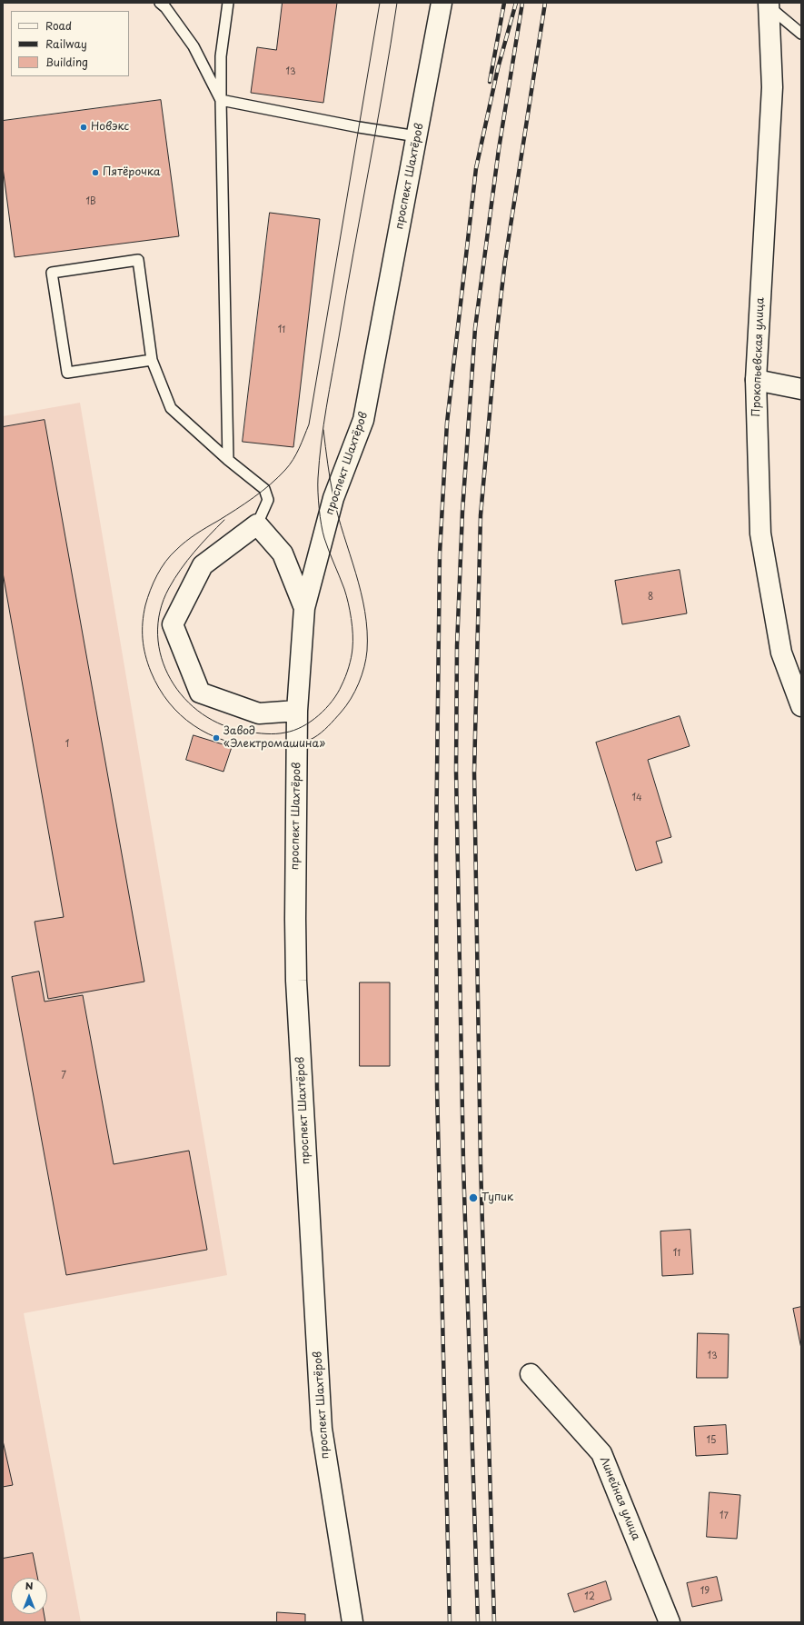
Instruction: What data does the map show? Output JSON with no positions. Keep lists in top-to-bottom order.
{
  "streets": {
    "street": ["проспект Шахтёров", "Прокопьевская улица", "Линейная улица"]
  },
  "places": [
    "Новэкс",
    "Пятёрочка",
    "Завод «Электромашина»",
    "Тупик"
  ],
  "house_numbers": [
    "13",
    "1В",
    "11",
    "8",
    "1",
    "14",
    "7",
    "11",
    "13",
    "15",
    "17",
    "19",
    "12"
  ],
  "legend": ["Road", "Railway", "Building"],
  "north": "top"
}
